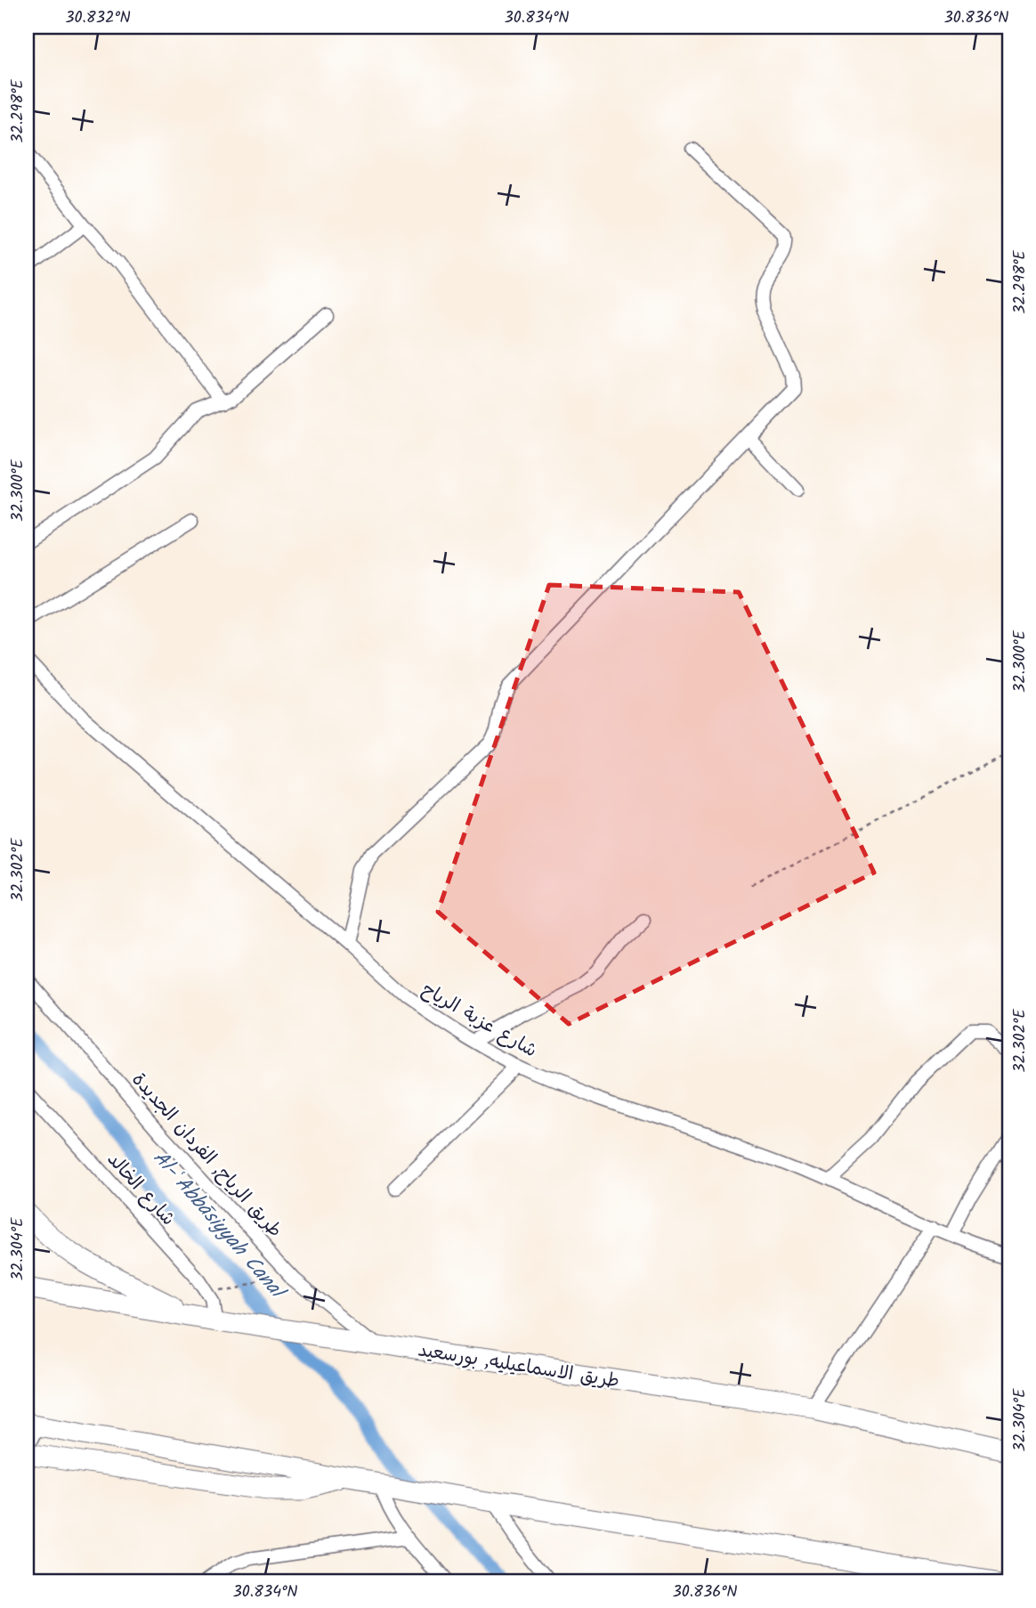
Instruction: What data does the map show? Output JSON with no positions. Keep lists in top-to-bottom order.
{
  "streets": {
    "highway": ["طريق الاسماعيليه, بورسعيد"],
    "street": ["شارع عزبة الرياح", "طريق الرياح, الفردان الجديدة", "شارع الخالد"]
  },
  "crossings": [
    ["طريق الرياح, الفردان الجديدة", "طريق الاسماعيليه, بورسعيد"],
    ["شارع الخالد", "طريق الاسماعيليه, بورسعيد"]
  ],
  "water": ["Al-ʿAbbāsiyyah Canal"],
  "coordinates": [
    "30.832°N",
    "30.834°N",
    "30.836°N",
    "32.298°E",
    "32.300°E",
    "32.302°E",
    "32.304°E"
  ]
}
